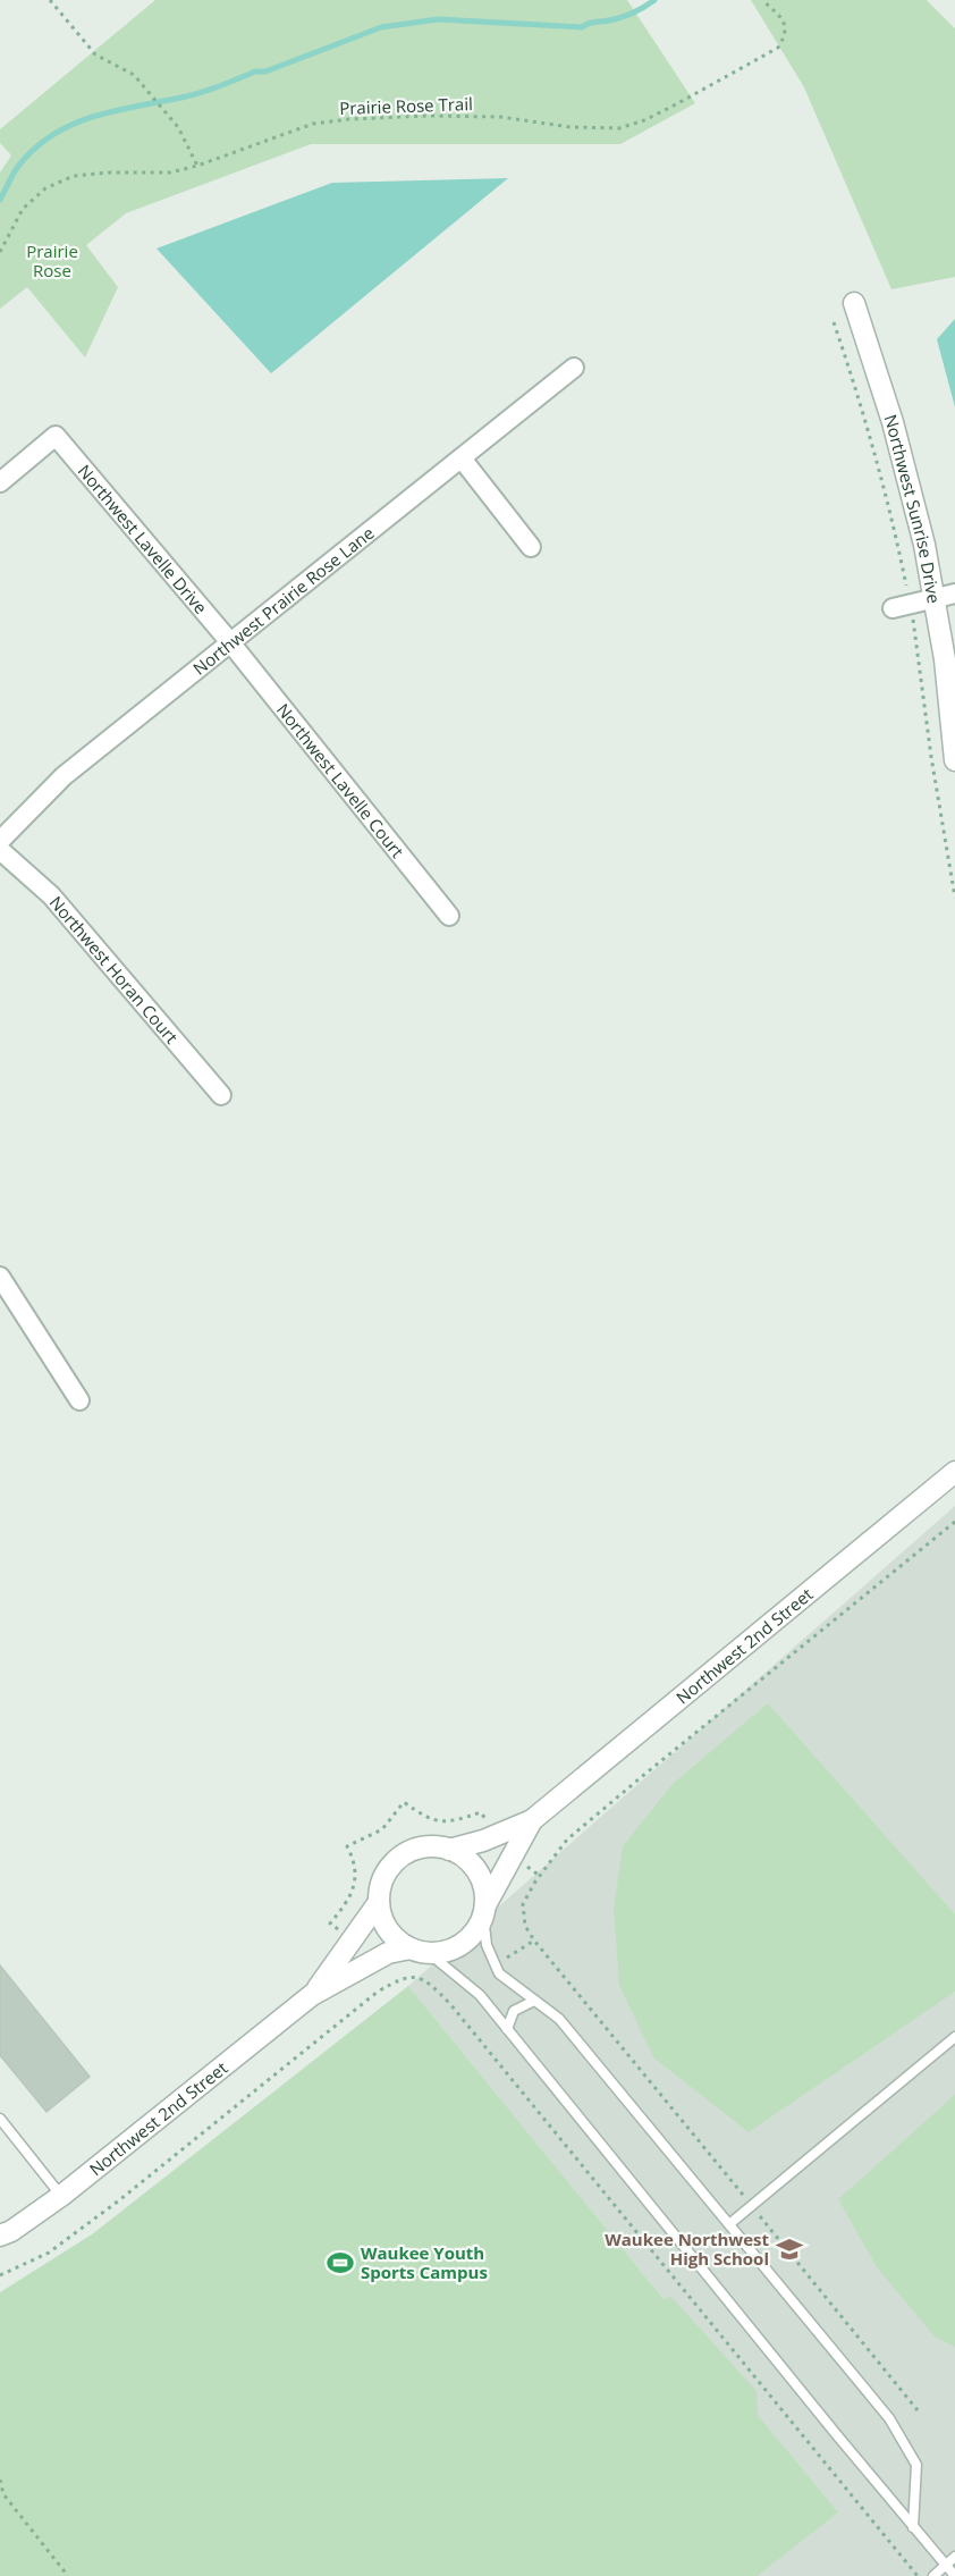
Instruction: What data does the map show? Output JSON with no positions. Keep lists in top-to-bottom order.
{
  "streets": {
    "street": [
      "Northwest Sunrise Drive",
      "Northwest Lavelle Drive",
      "Northwest Prairie Rose Lane",
      "Northwest Lavelle Court",
      "Northwest Horan Court",
      "Northwest 2nd Street"
    ],
    "path": ["Prairie Rose Trail"]
  },
  "crossings": [
    ["Northwest Lavelle Drive", "Northwest Prairie Rose Lane"],
    ["Northwest Lavelle Drive", "Northwest Lavelle Court"],
    ["Northwest Prairie Rose Lane", "Northwest Lavelle Court"]
  ],
  "parks": ["Prairie Rose"],
  "places": {
    "school or university": ["Waukee Northwest High School"],
    "sports": ["Waukee Youth Sports Campus"]
  }
}
